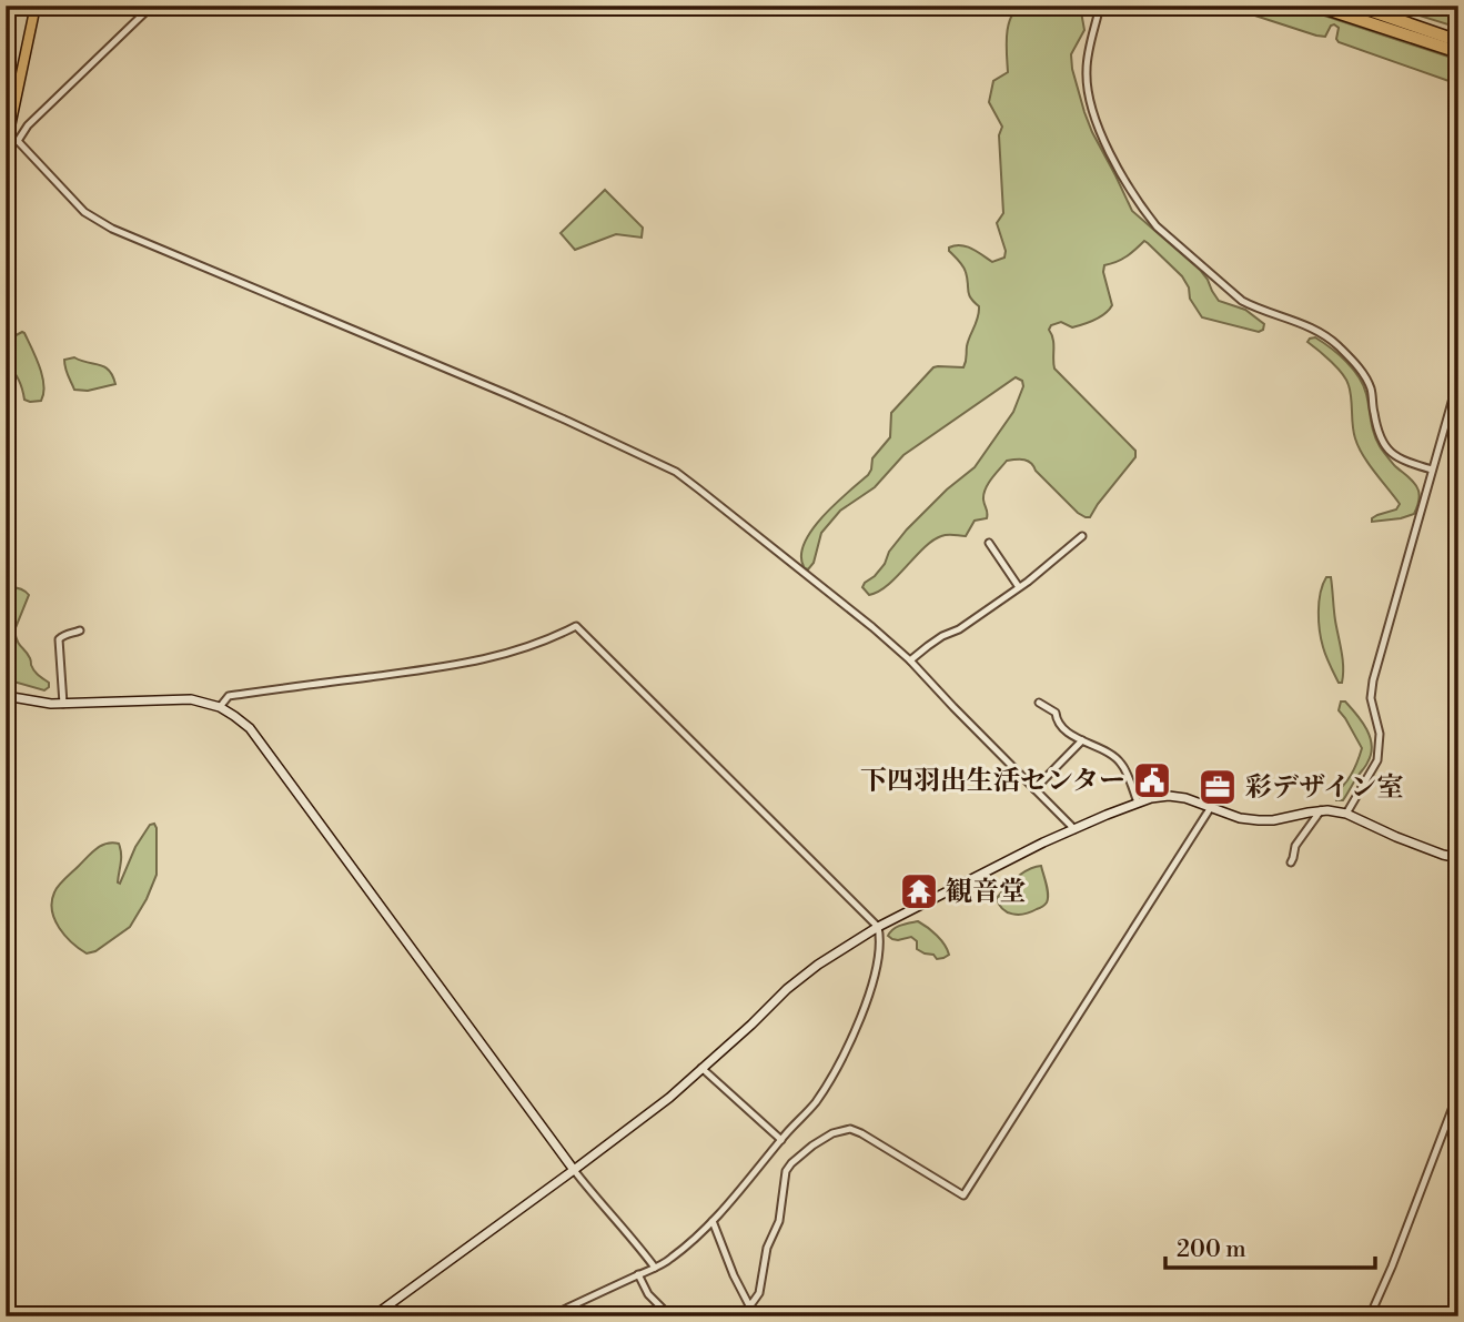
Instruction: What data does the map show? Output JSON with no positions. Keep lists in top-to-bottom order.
{
  "places": {
    "public building": ["下四羽出生活センター"],
    "office": ["彩デザイン室"],
    "temple": ["観音堂"]
  },
  "scale_bar": "200 m"
}
